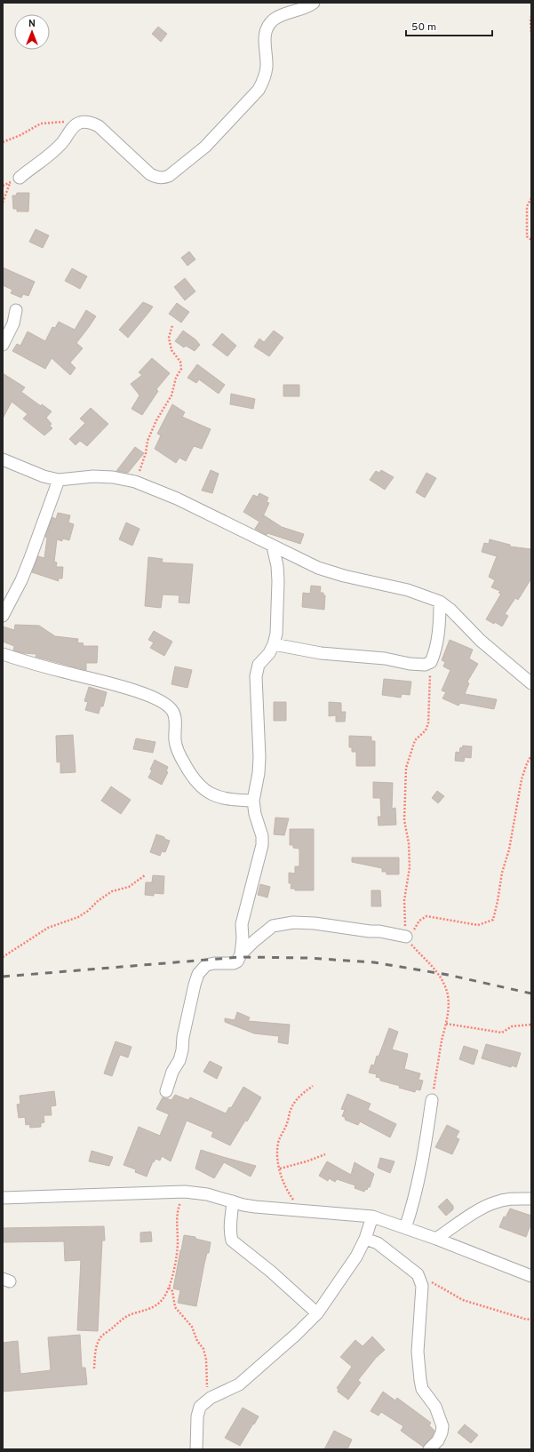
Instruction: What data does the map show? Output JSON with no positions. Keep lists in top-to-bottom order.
{
  "scale_bar": "50 m",
  "north": "top"
}
